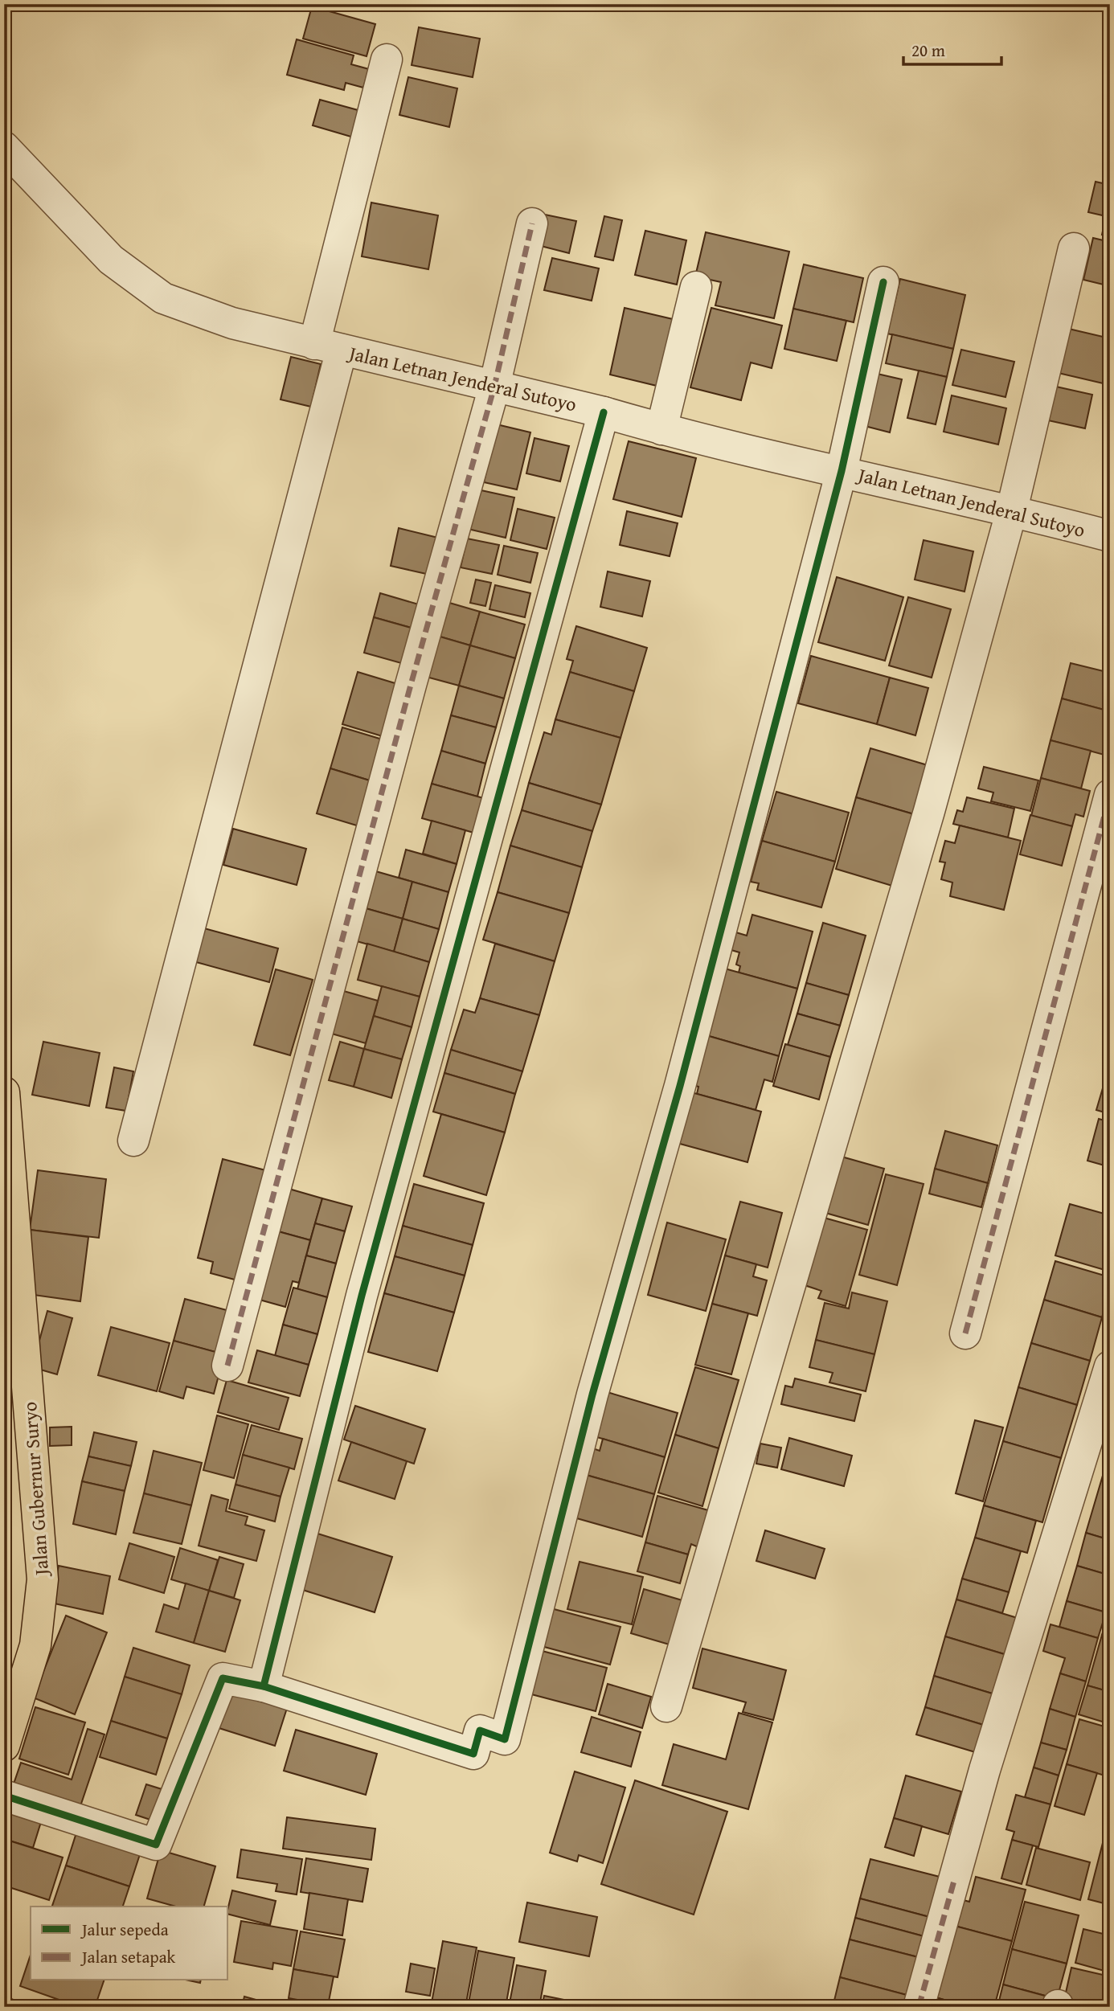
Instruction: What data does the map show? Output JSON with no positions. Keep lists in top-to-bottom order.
{
  "streets": {
    "main road": ["Jalan Gubernur Suryo"],
    "street": ["Jalan Letnan Jenderal Sutoyo"]
  },
  "legend": ["Jalur sepeda", "Jalan setapak"],
  "scale_bar": "20 m"
}
